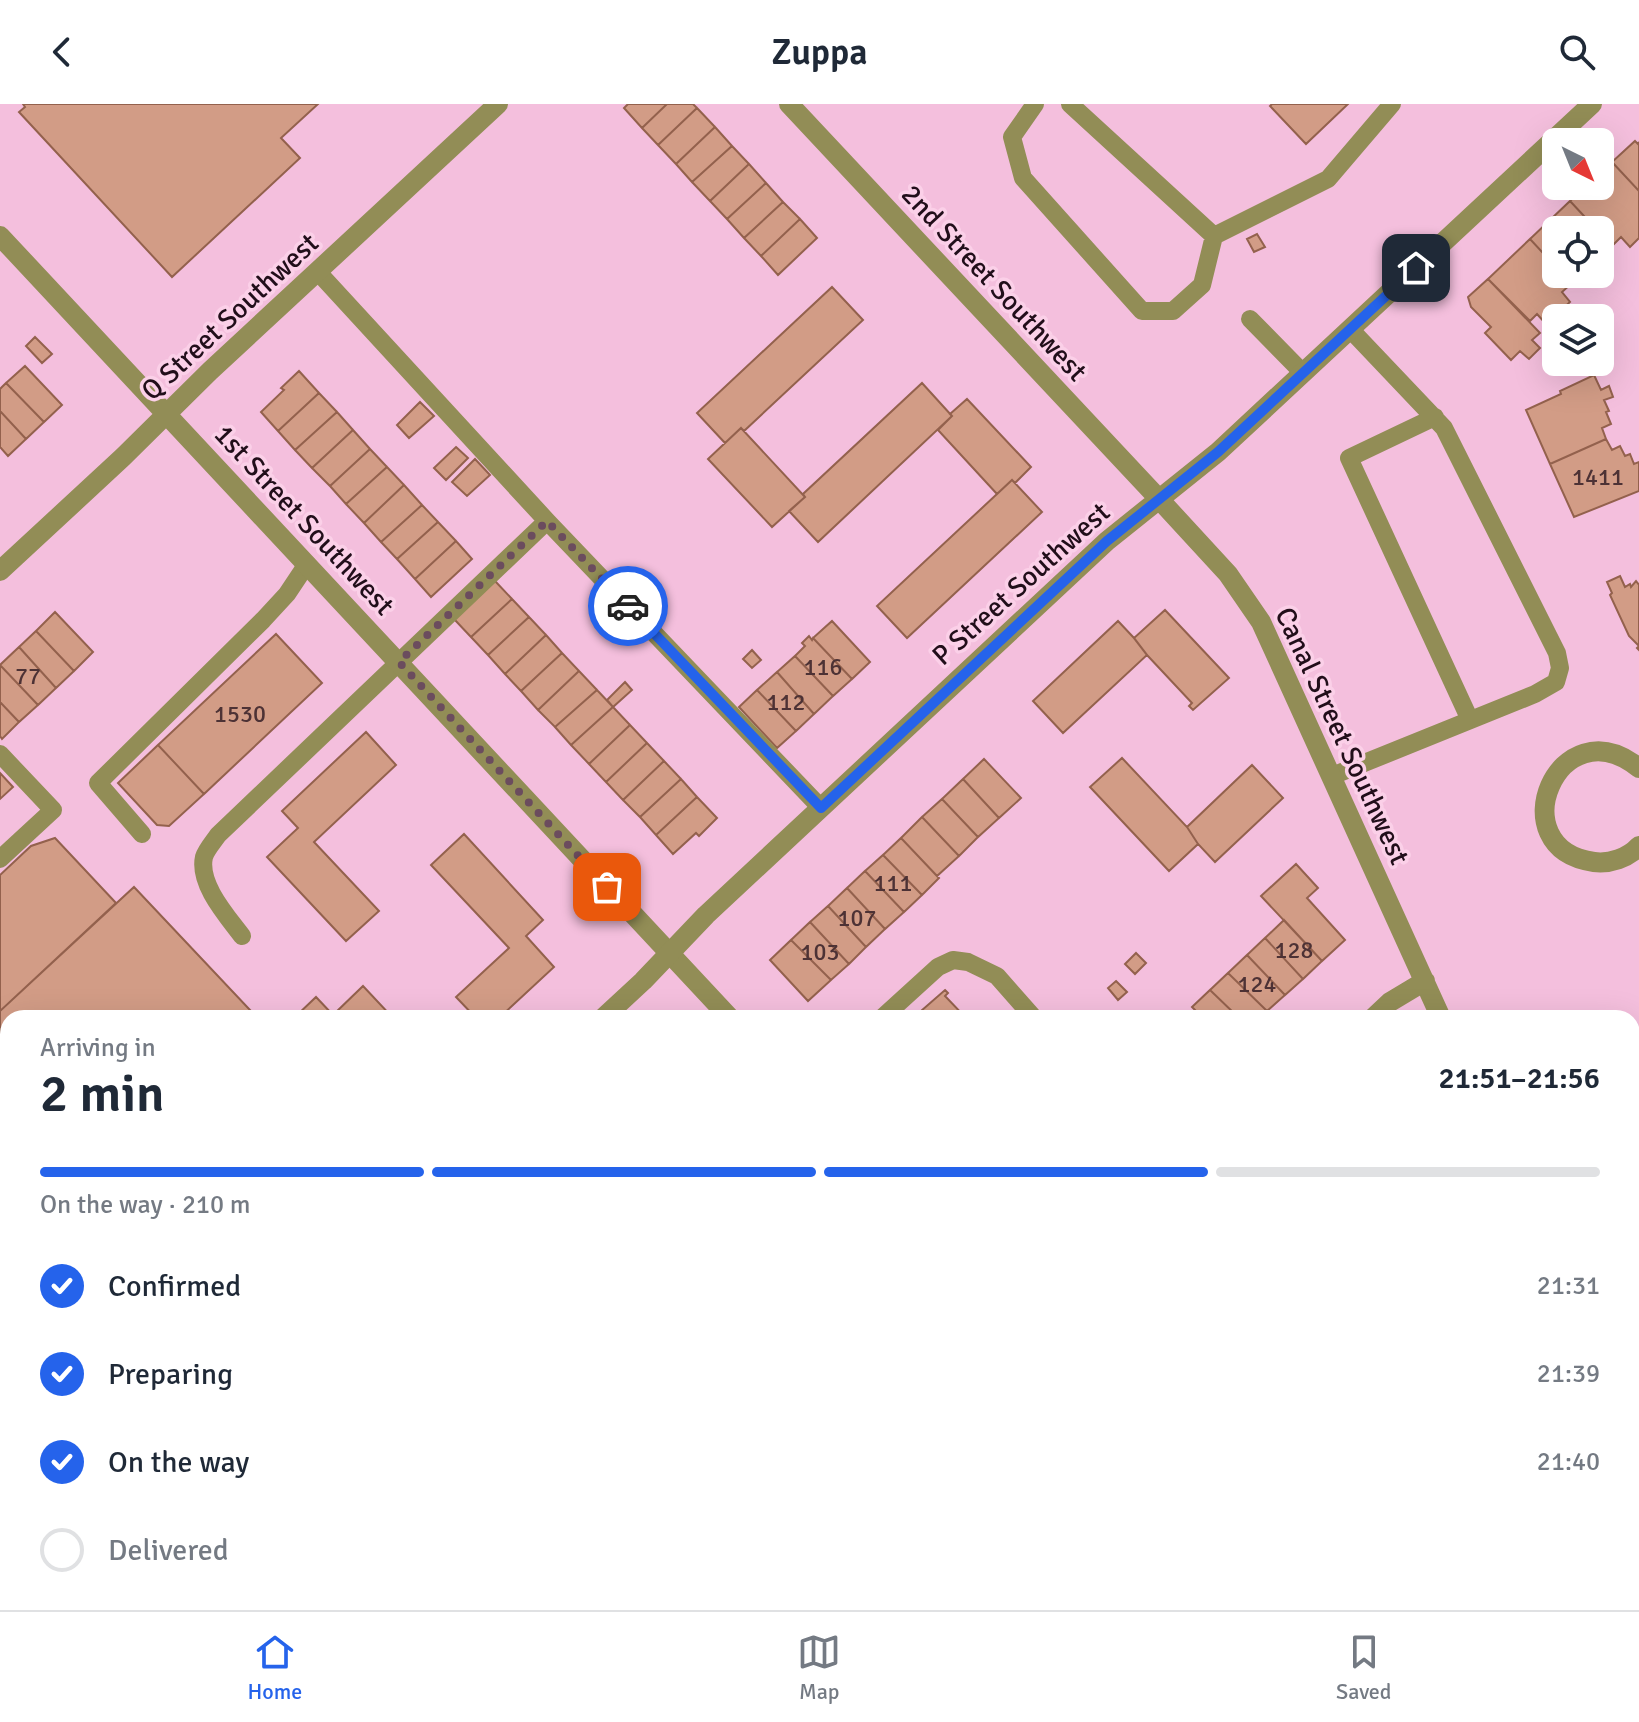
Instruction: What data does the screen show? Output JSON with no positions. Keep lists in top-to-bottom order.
{
  "streets": {
    "street": [
      "2nd Street Southwest",
      "Q Street Southwest",
      "1st Street Southwest",
      "P Street Southwest",
      "Canal Street Southwest"
    ]
  },
  "crossings": [
    ["2nd Street Southwest", "P Street Southwest"],
    ["2nd Street Southwest", "Canal Street Southwest"],
    ["Q Street Southwest", "1st Street Southwest"],
    ["1st Street Southwest", "P Street Southwest"],
    ["P Street Southwest", "Canal Street Southwest"]
  ],
  "house_numbers": [
    "1411",
    "116",
    "77",
    "112",
    "1530",
    "111",
    "107",
    "128",
    "103",
    "124"
  ],
  "north": "bottom right",
  "page": {
    "header": "Zuppa",
    "heading": ["2 min", "Arriving in", "21:51–21:56"],
    "bar": "On the way · 210 m",
    "list": [
      ["Confirmed", "21:31"],
      ["Preparing", "21:39"],
      ["On the way", "21:40"],
      "Delivered"
    ],
    "tabs": ["Home", "Map", "Saved"]
  }
}
